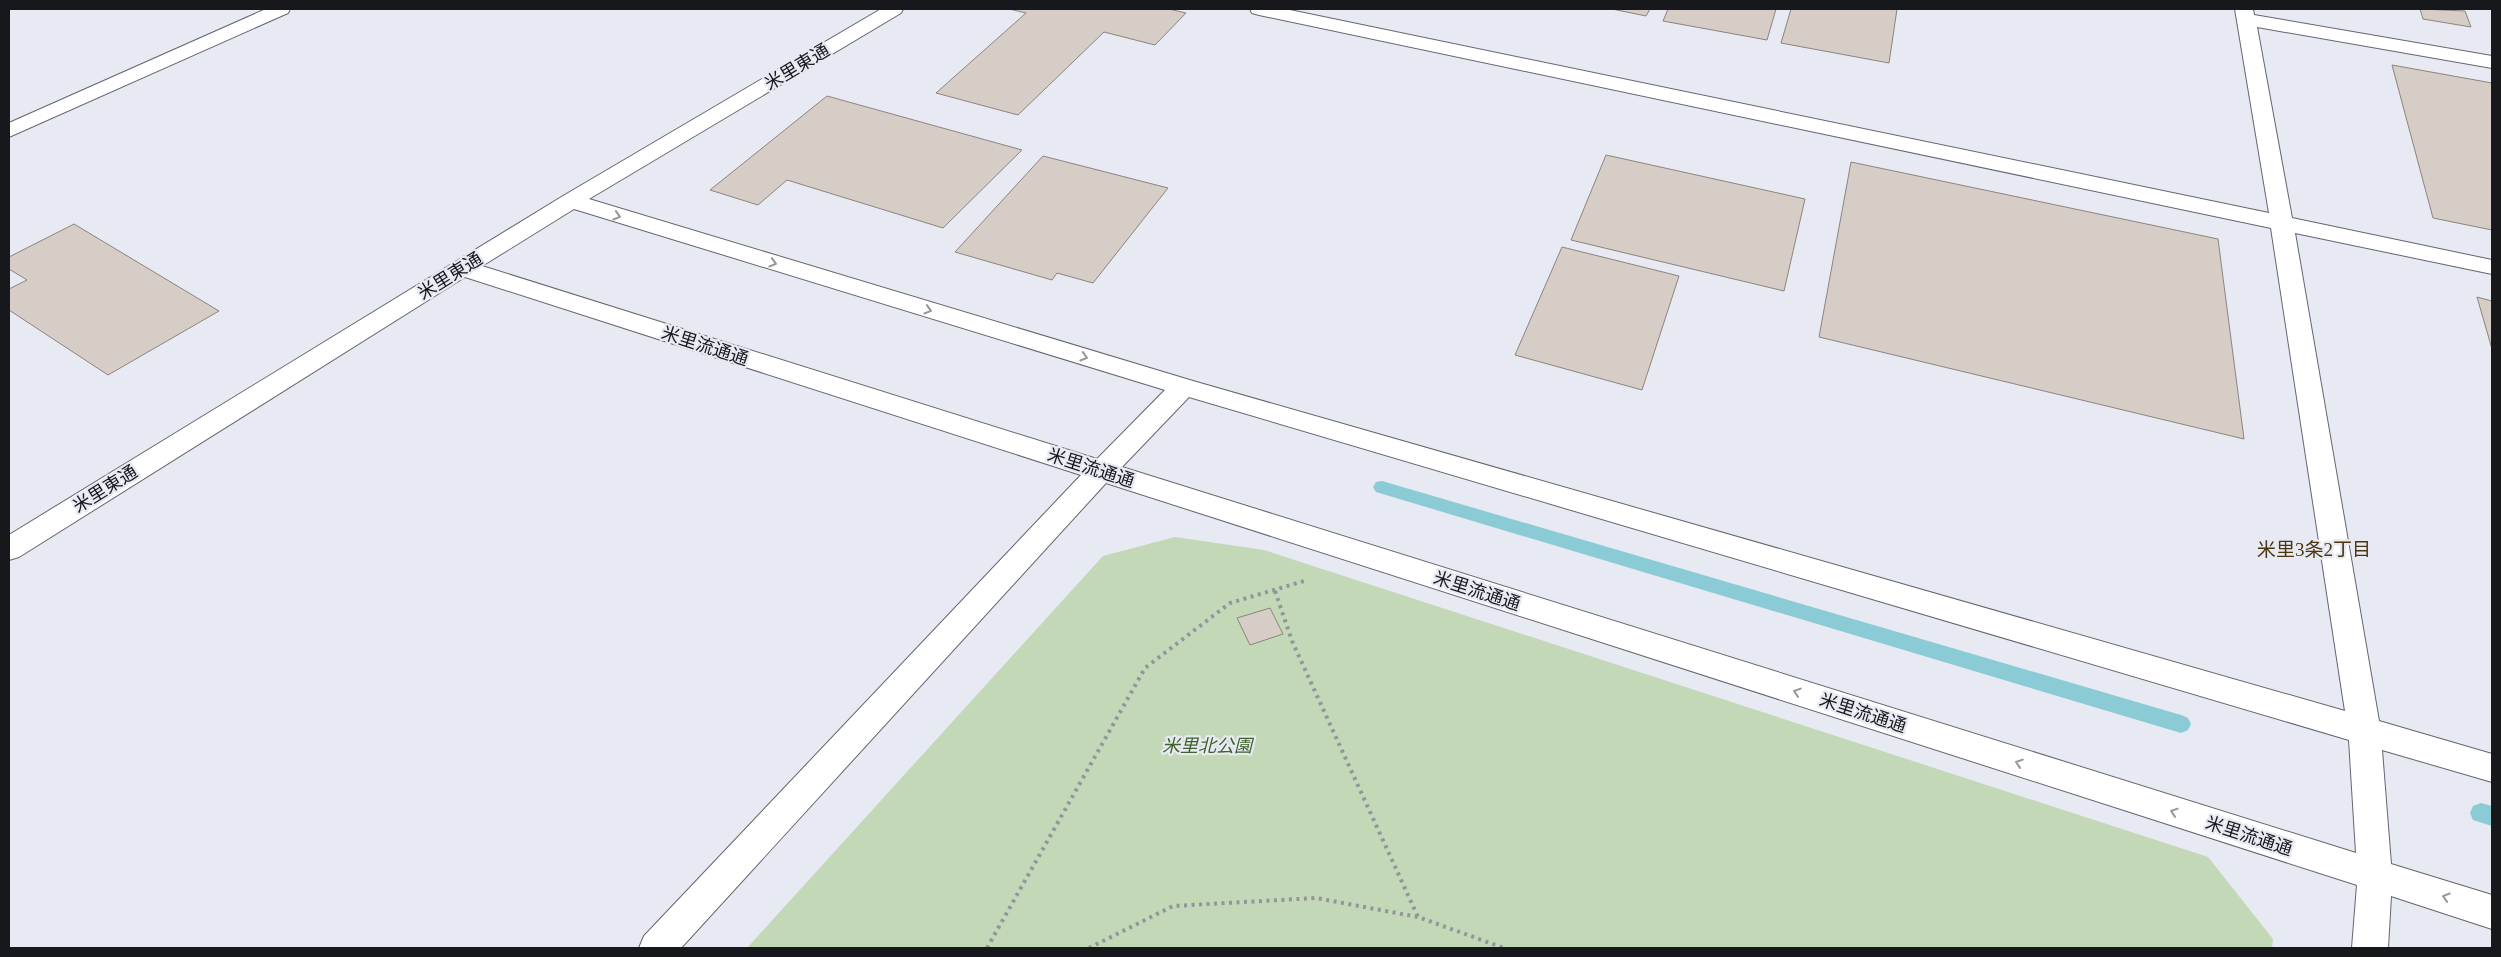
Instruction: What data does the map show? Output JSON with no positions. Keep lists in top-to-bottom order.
{
  "streets": {
    "street": ["米里東通", "米里流通通"]
  },
  "crossings": [
    ["米里東通", "米里流通通"]
  ],
  "districts": ["米里3条2丁目"],
  "parks": ["米里北公園"]
}
